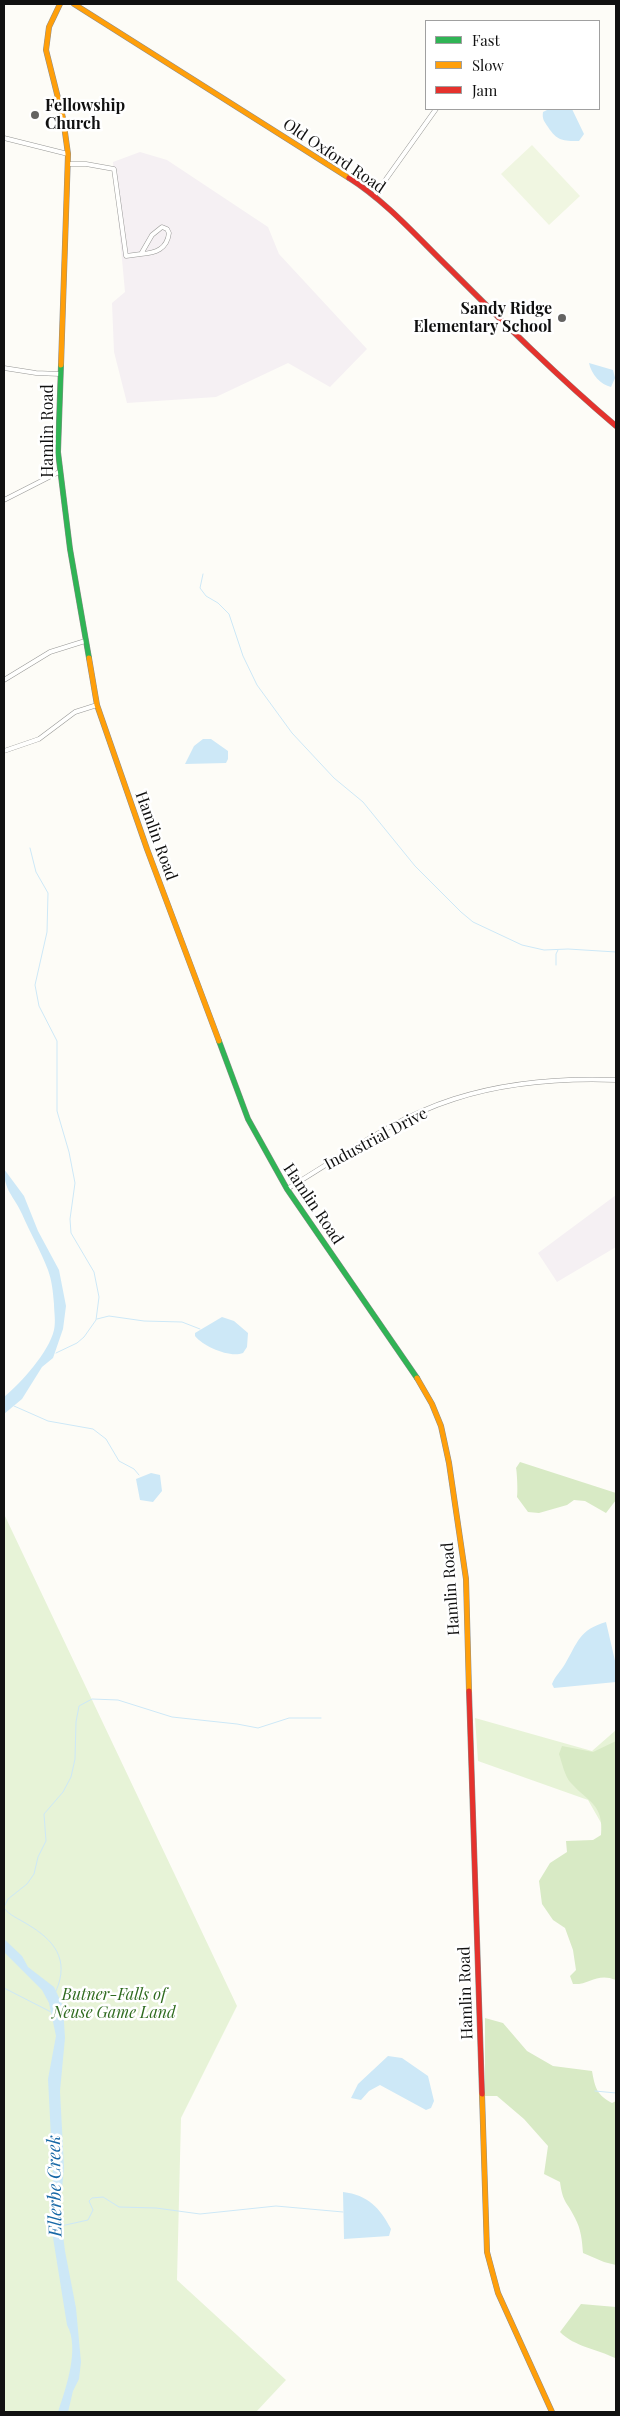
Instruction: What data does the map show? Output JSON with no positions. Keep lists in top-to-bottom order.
{
  "streets": {
    "street": ["Old Oxford Road", "Hamlin Road", "Industrial Drive"]
  },
  "crossings": [
    ["Hamlin Road", "Industrial Drive"]
  ],
  "water": ["Ellerbe Creek"],
  "parks": ["Butner-Falls of Neuse Game Land"],
  "places": ["Fellowship Church", "Sandy Ridge Elementary School"],
  "legend": ["Fast", "Slow", "Jam"]
}
